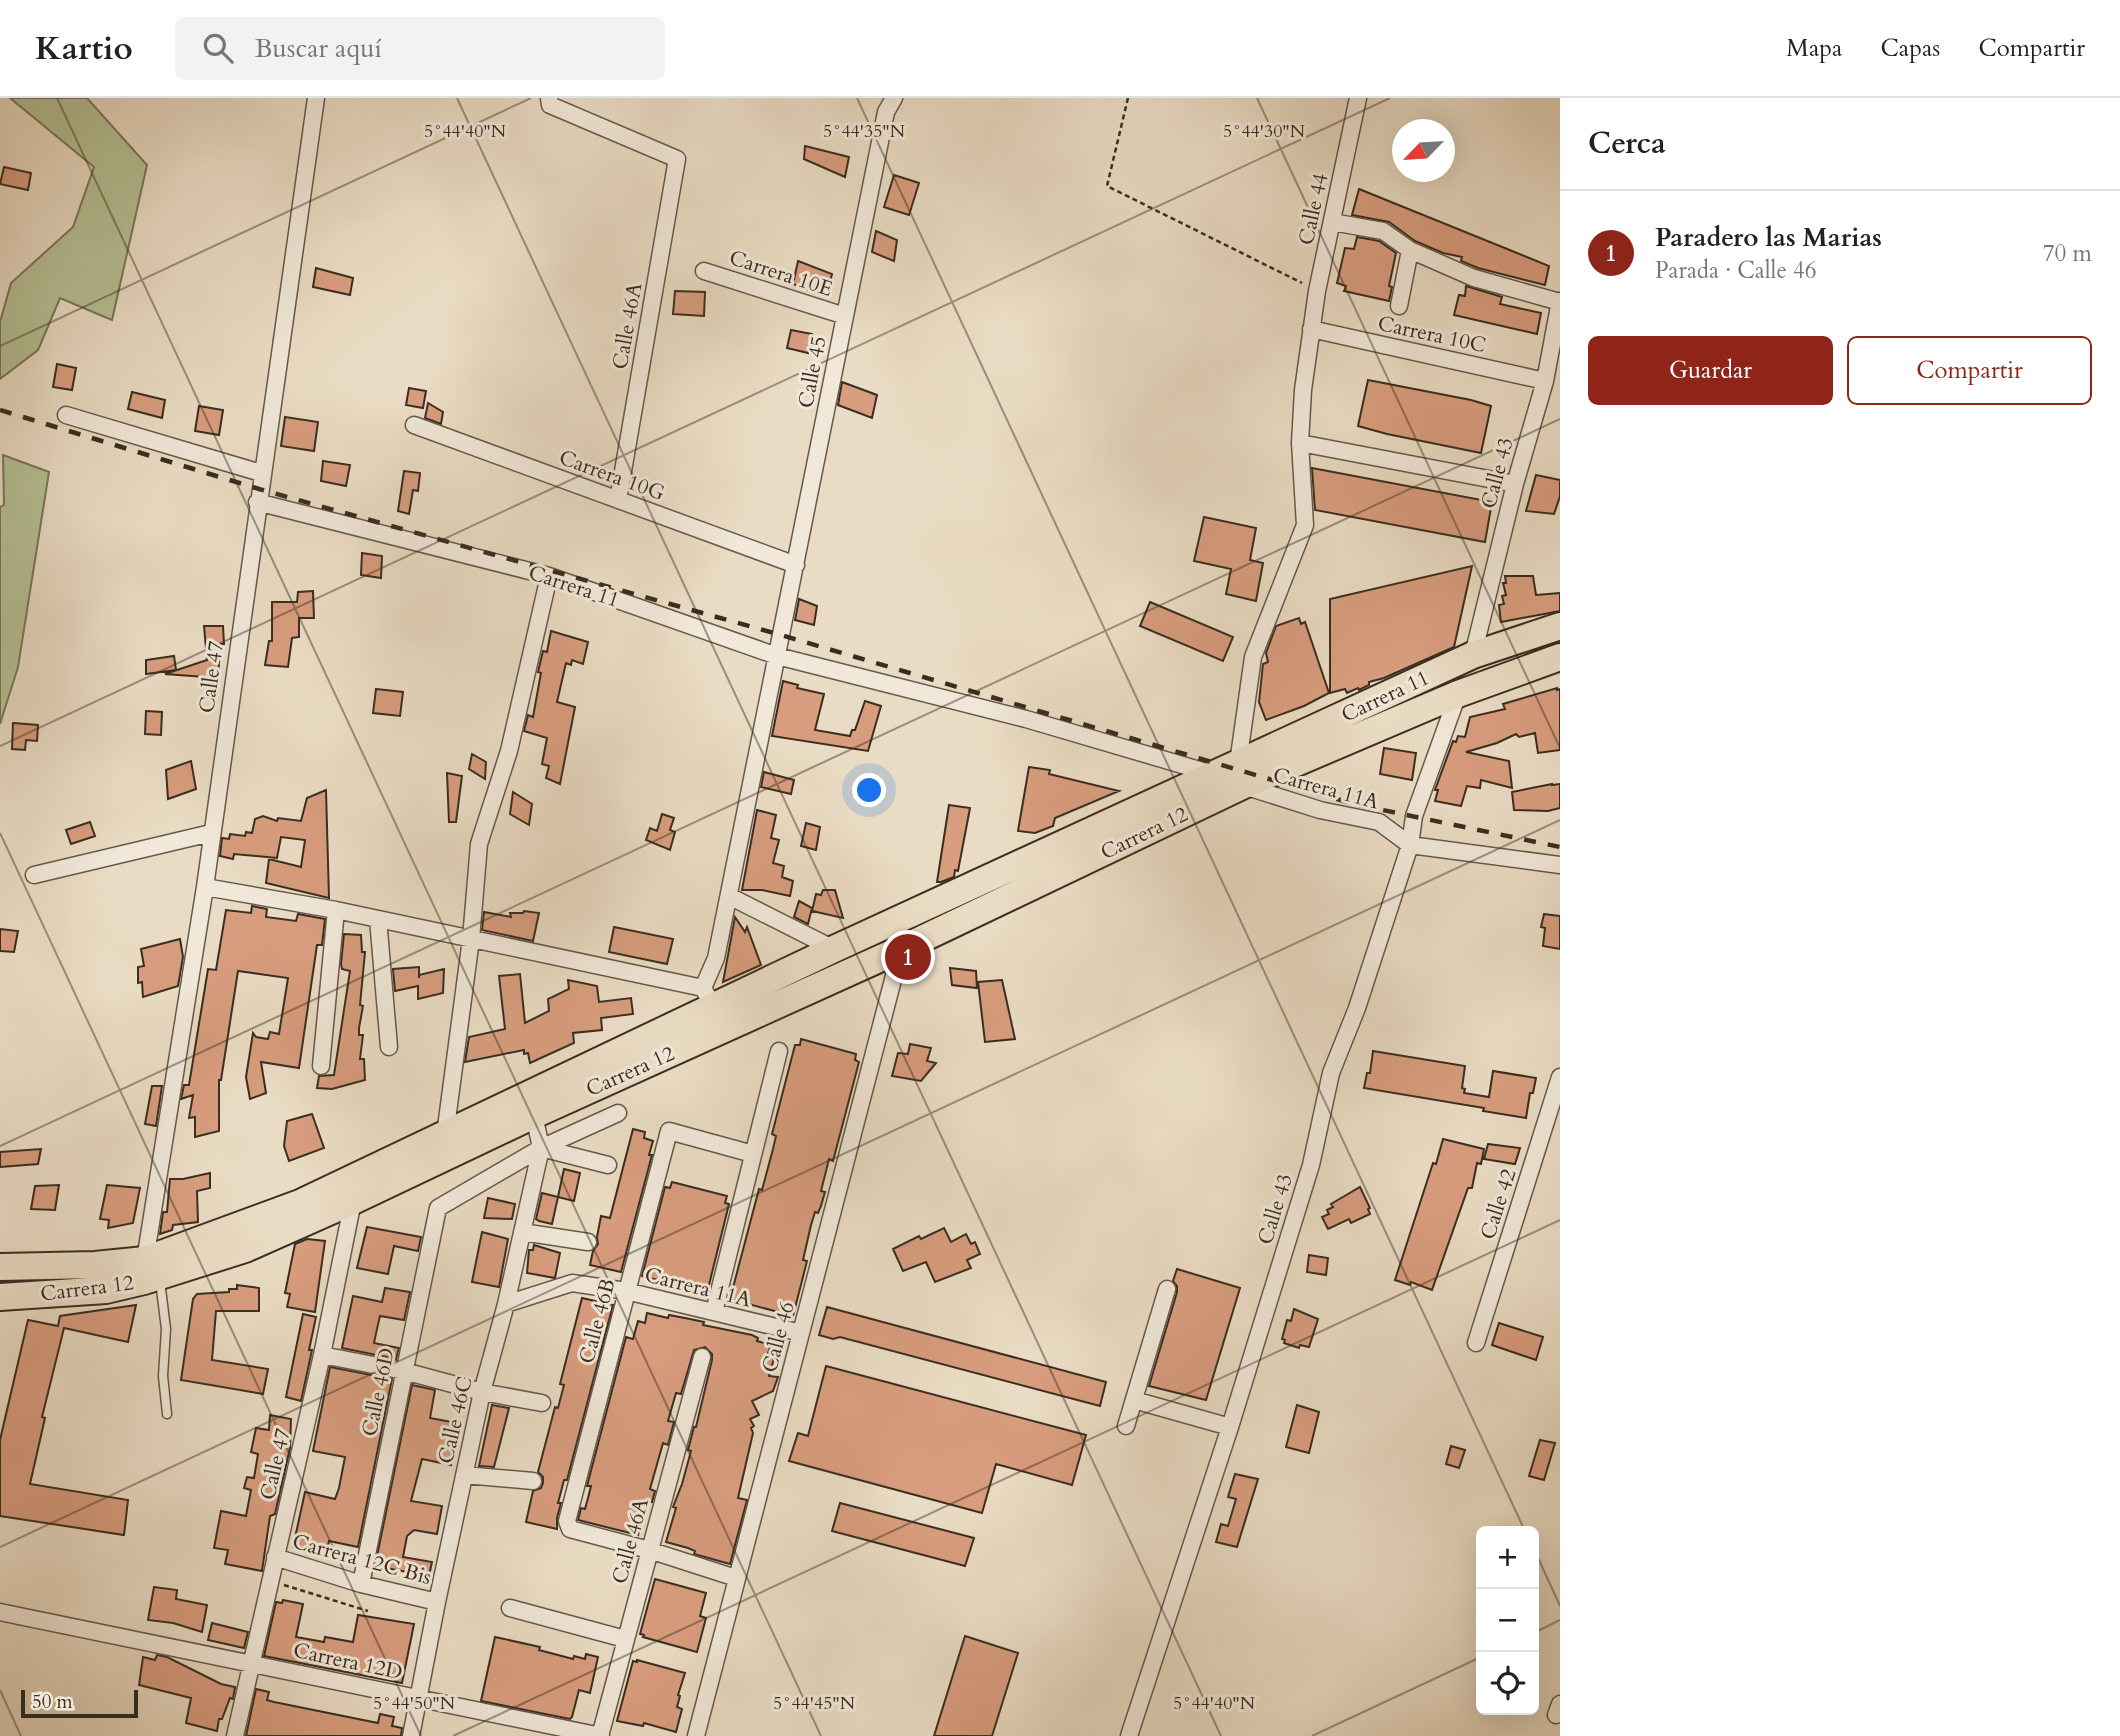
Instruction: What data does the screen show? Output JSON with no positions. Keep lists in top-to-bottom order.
{
  "streets": {
    "main road": ["Carrera 11", "Carrera 12"],
    "street": [
      "Calle 44",
      "Carrera 10E",
      "Calle 46A",
      "Carrera 10C",
      "Calle 45",
      "Calle 43",
      "Carrera 10G",
      "Calle 47",
      "Carrera 11A",
      "Calle 42",
      "Calle 46B",
      "Calle 46",
      "Calle 46D",
      "Calle 46C",
      "Carrera 12C Bis",
      "Carrera 12D"
    ]
  },
  "crossings": [
    ["Calle 44", "Carrera 10C"],
    ["Calle 44", "Carrera 11"],
    ["Calle 44", "Carrera 11A"],
    ["Calle 44", "Carrera 12"],
    ["Carrera 10E", "Calle 45"],
    ["Calle 46A", "Carrera 10G"],
    ["Calle 46A", "Calle 46B"],
    ["Calle 46A", "Carrera 12D"],
    ["Carrera 10C", "Calle 43"],
    ["Calle 45", "Carrera 10G"],
    ["Calle 45", "Carrera 11"],
    ["Calle 45", "Carrera 12"],
    ["Calle 43", "Carrera 11"],
    ["Calle 43", "Carrera 11A"],
    ["Carrera 11", "Calle 47"],
    ["Carrera 11", "Carrera 11A"],
    ["Carrera 11", "Carrera 12"],
    ["Calle 47", "Carrera 12"],
    ["Calle 47", "Carrera 12C Bis"],
    ["Calle 47", "Carrera 12D"],
    ["Carrera 11A", "Carrera 12"],
    ["Carrera 11A", "Calle 46B"],
    ["Carrera 11A", "Calle 46"],
    ["Carrera 11A", "Calle 46C"],
    ["Carrera 12", "Calle 46"],
    ["Carrera 12", "Calle 46C"],
    ["Calle 46D", "Calle 46C"],
    ["Calle 46D", "Carrera 12C Bis"],
    ["Calle 46C", "Carrera 12C Bis"],
    ["Calle 46C", "Carrera 12D"]
  ],
  "scale_bar": "50 m",
  "north": "bottom left",
  "page": {
    "header": "Kartio",
    "search": "Buscar aquí",
    "nav": ["Mapa", "Capas", "Compartir"],
    "heading": "Cerca",
    "list": [
      {
        "mark": "1",
        "name": "Paradero las Marias",
        "note": "Parada · Calle 46",
        "value": "70 m"
      }
    ],
    "buttons": ["Guardar", "Compartir"],
    "pins": "1",
    "map_buttons": ["+", "−"],
    "scale": "50 m"
  },
  "coordinates": [
    "5°44'40\"N",
    "5°44'30\"N",
    "5°44'35\"N",
    "5°44'50\"N",
    "5°44'45\"N"
  ]
}
